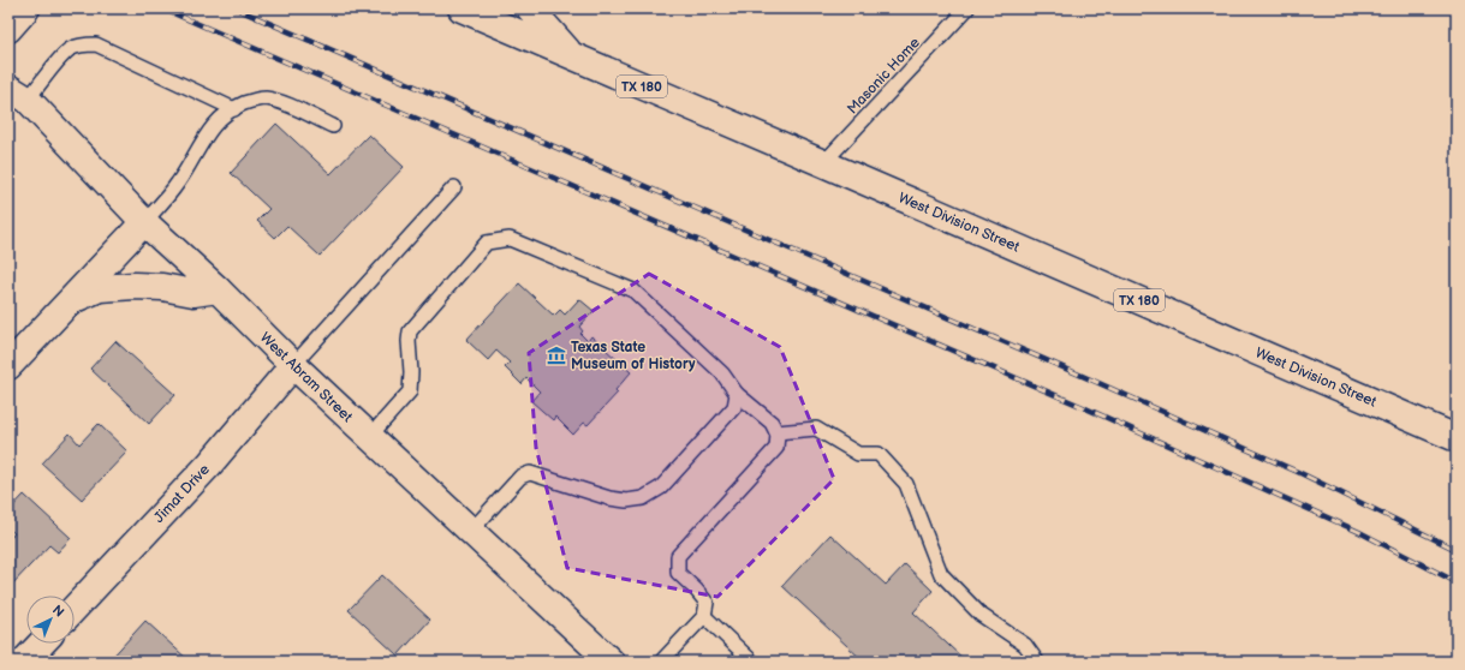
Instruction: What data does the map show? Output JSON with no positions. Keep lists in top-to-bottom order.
{
  "streets": {
    "main road": [
      "TX 180",
      "West Division Street",
      "West Abram Street",
      "Jimat Drive"
    ],
    "lane": ["Masonic Home"]
  },
  "crossings": [
    ["Masonic Home", "West Division Street"],
    ["West Abram Street", "Jimat Drive"]
  ],
  "places": {
    "museum": ["Texas State Museum of History"]
  },
  "north": "top right"
}
